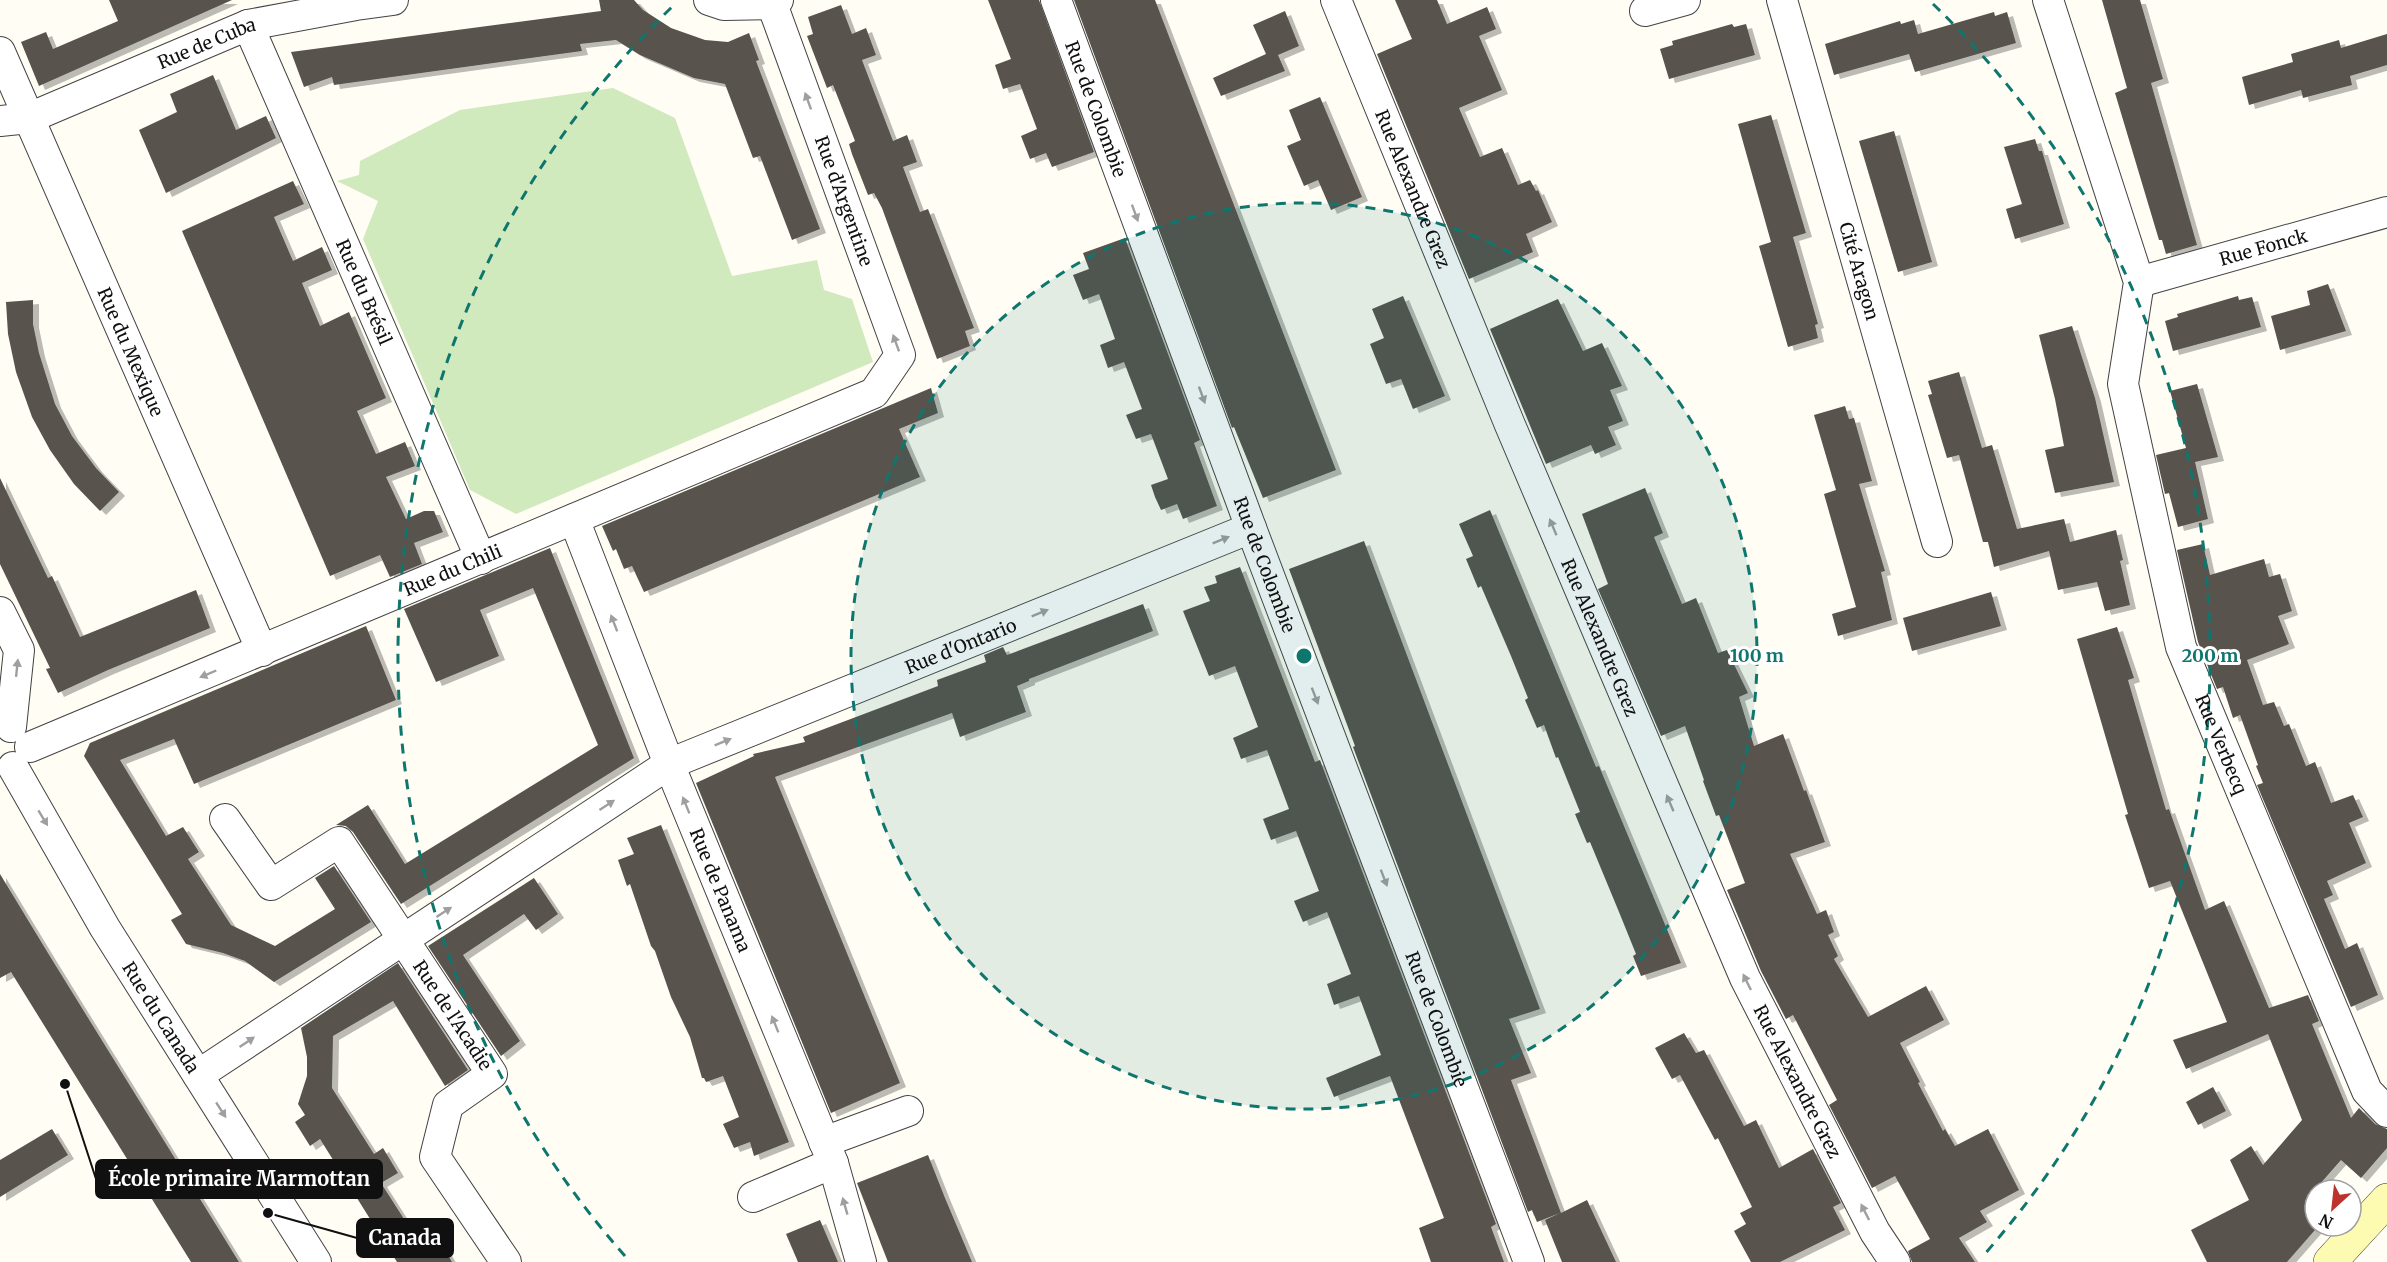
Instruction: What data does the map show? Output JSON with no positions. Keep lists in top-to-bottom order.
{
  "streets": {
    "street": [
      "Rue de Cuba",
      "Rue de Colombie",
      "Rue Alexandre Grez",
      "Rue d'Argentine",
      "Rue Fonck",
      "Cité Aragon",
      "Rue du Brésil",
      "Rue du Mexique",
      "Rue du Chili",
      "Rue d'Ontario",
      "Rue Verbecq",
      "Rue de Panama",
      "Rue de l'Acadie",
      "Rue du Canada"
    ]
  },
  "crossings": [
    ["Rue de Cuba", "Rue du Brésil"],
    ["Rue de Cuba", "Rue du Mexique"],
    ["Rue de Colombie", "Rue d'Ontario"],
    ["Rue d'Argentine", "Rue du Chili"],
    ["Rue Fonck", "Rue Verbecq"],
    ["Rue du Brésil", "Rue du Chili"],
    ["Rue du Mexique", "Rue du Chili"],
    ["Rue du Chili", "Rue de Panama"],
    ["Rue du Chili", "Rue du Canada"],
    ["Rue d'Ontario", "Rue de Panama"],
    ["Rue d'Ontario", "Rue de l'Acadie"],
    ["Rue de Panama", "Rue de l'Acadie"],
    ["Rue de l'Acadie", "Rue du Canada"]
  ],
  "one_way": [
    "Rue de Colombie",
    "Rue Alexandre Grez",
    "Rue d'Argentine",
    "Rue d'Ontario",
    "Rue de Panama",
    "Rue de l'Acadie",
    "Rue du Canada"
  ],
  "places": ["École primaire Marmottan", "Canada"],
  "north": "bottom left",
  "rings": ["100 m", "200 m"]
}
